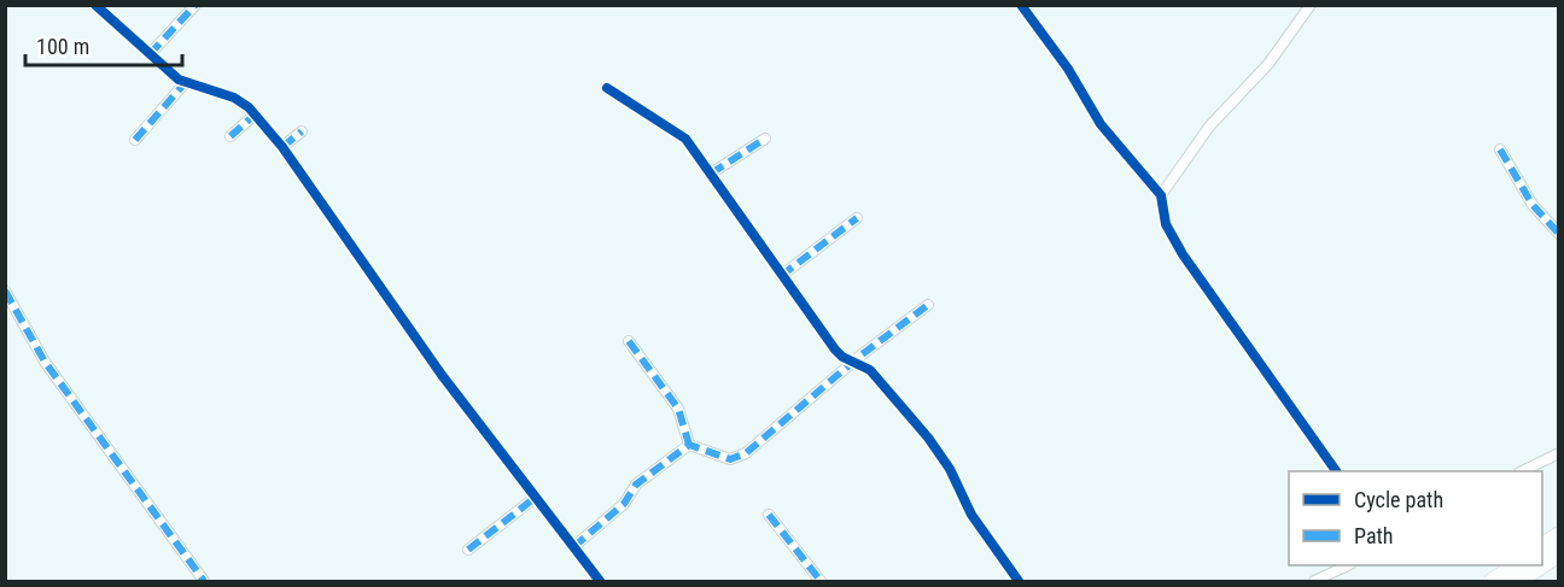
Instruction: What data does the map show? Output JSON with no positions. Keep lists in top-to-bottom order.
{
  "legend": ["Cycle path", "Path"],
  "scale_bar": "100 m"
}
